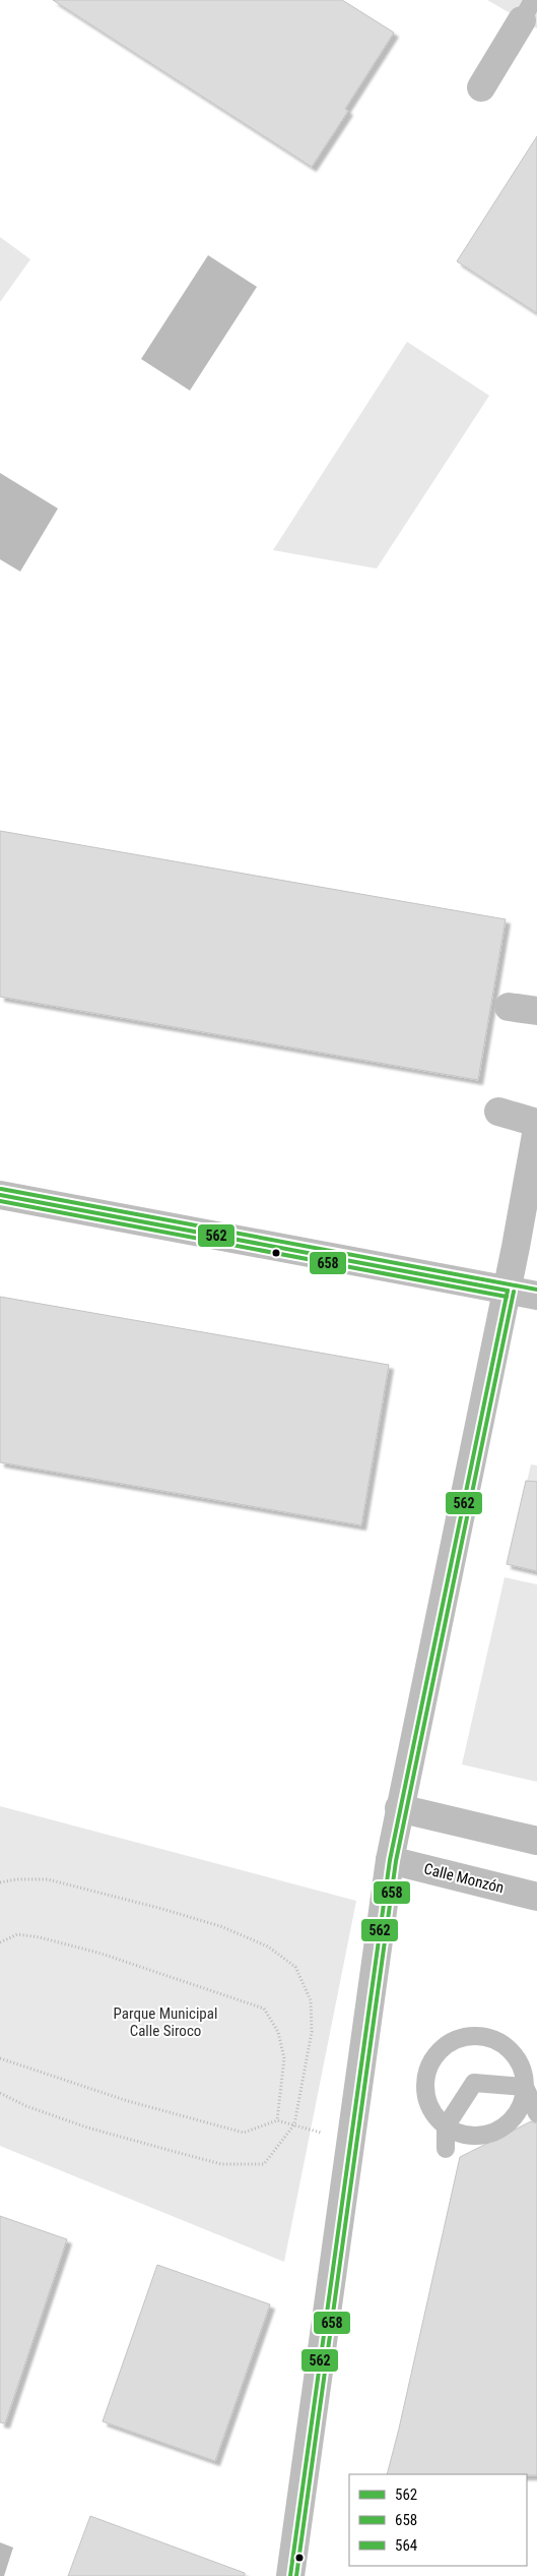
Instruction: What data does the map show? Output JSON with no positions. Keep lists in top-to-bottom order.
{
  "streets": {
    "street": ["Calle Monzón"]
  },
  "parks": ["Parque Municipal Calle Siroco"],
  "lines": ["transit line 564", "transit line 562", "transit line 658"],
  "legend": ["562", "658", "564"]
}
